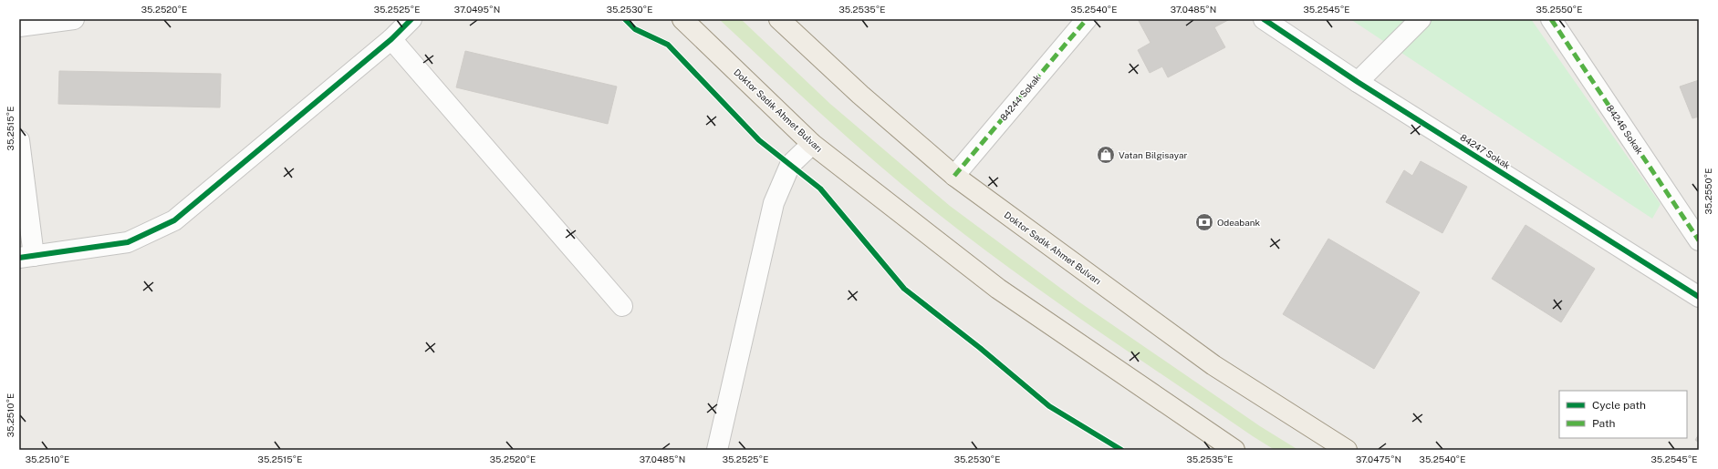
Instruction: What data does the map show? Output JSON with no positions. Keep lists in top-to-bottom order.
{
  "streets": {
    "main road": ["Doktor Sadık Ahmet Bulvarı"],
    "street": ["84244 Sokak", "84246 Sokak", "84247 Sokak"]
  },
  "crossings": [
    ["84244 Sokak", "Doktor Sadık Ahmet Bulvarı"]
  ],
  "places": {
    "shop": ["Vatan Bilgisayar"],
    "bank": ["Odeabank"]
  },
  "legend": ["Cycle path", "Path"],
  "coordinates": [
    "35.2520°E",
    "35.2525°E",
    "37.0495°N",
    "35.2530°E",
    "35.2535°E",
    "35.2540°E",
    "37.0485°N",
    "35.2545°E",
    "35.2550°E",
    "35.2515°E",
    "35.2510°E",
    "37.0475°N"
  ]
}
